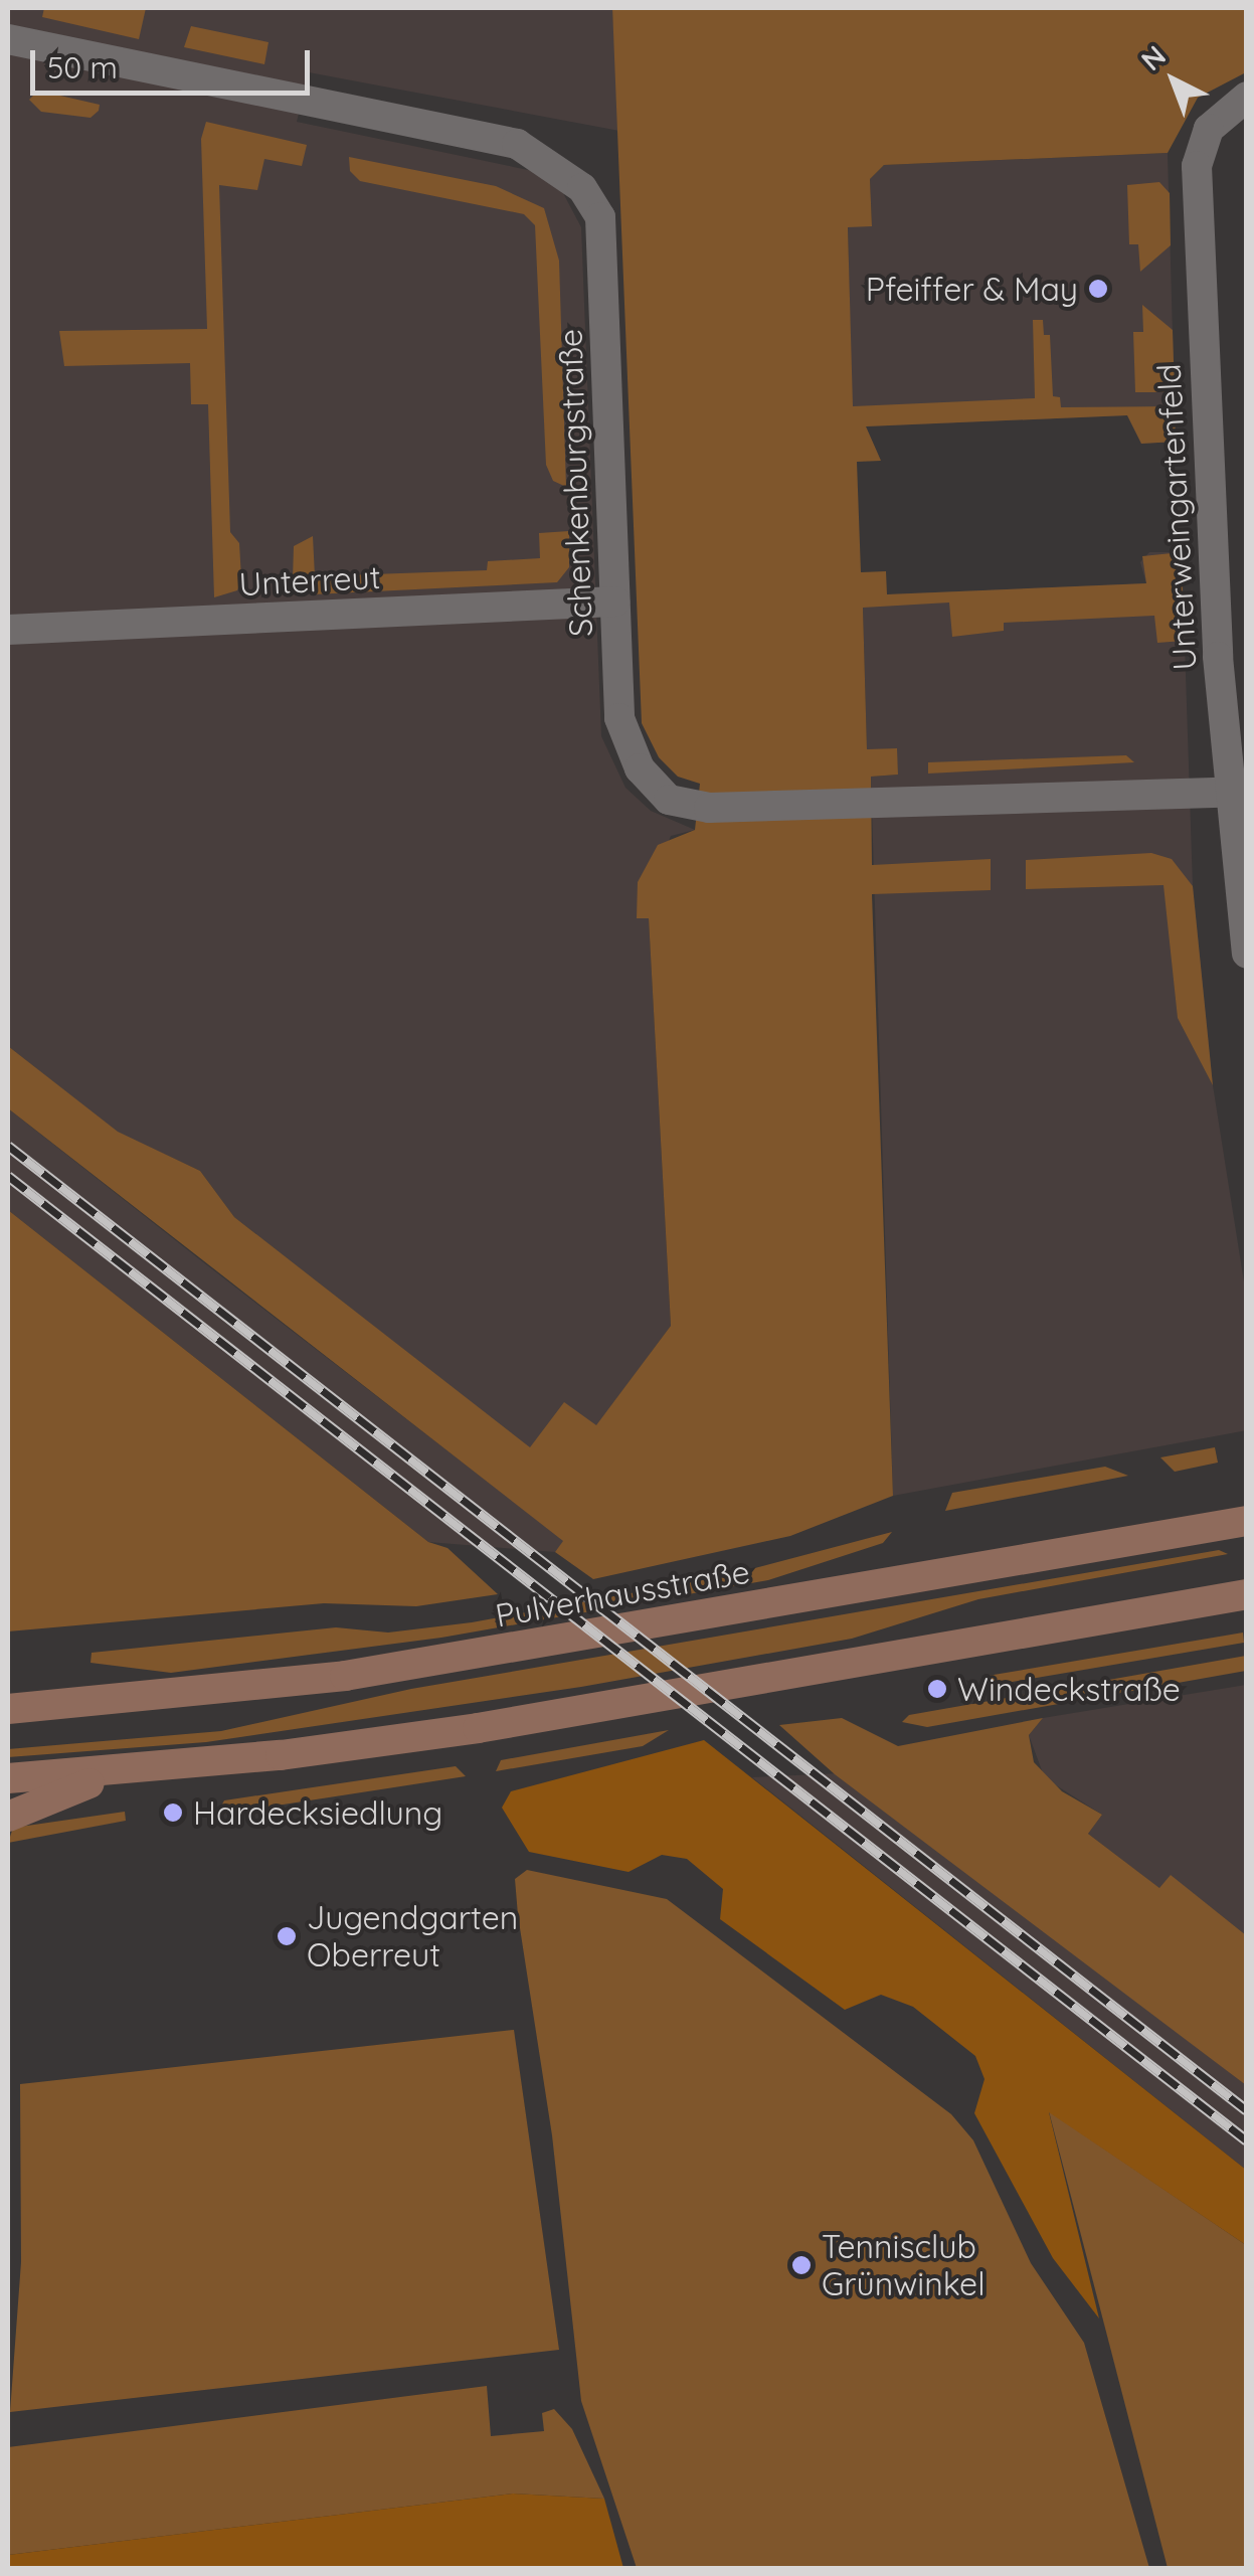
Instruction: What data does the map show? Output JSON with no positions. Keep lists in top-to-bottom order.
{
  "streets": {
    "main road": ["Pulverhausstraße"],
    "street": ["Schenkenburgstraße", "Unterweingartenfeld", "Unterreut"]
  },
  "crossings": [
    ["Schenkenburgstraße", "Unterweingartenfeld"],
    ["Schenkenburgstraße", "Unterreut"]
  ],
  "places": [
    "Pfeiffer & May",
    "Windeckstraße",
    "Hardecksiedlung",
    "Jugendgarten Oberreut",
    "Tennisclub Grünwinkel"
  ],
  "scale_bar": "50 m",
  "north": "top left"
}
